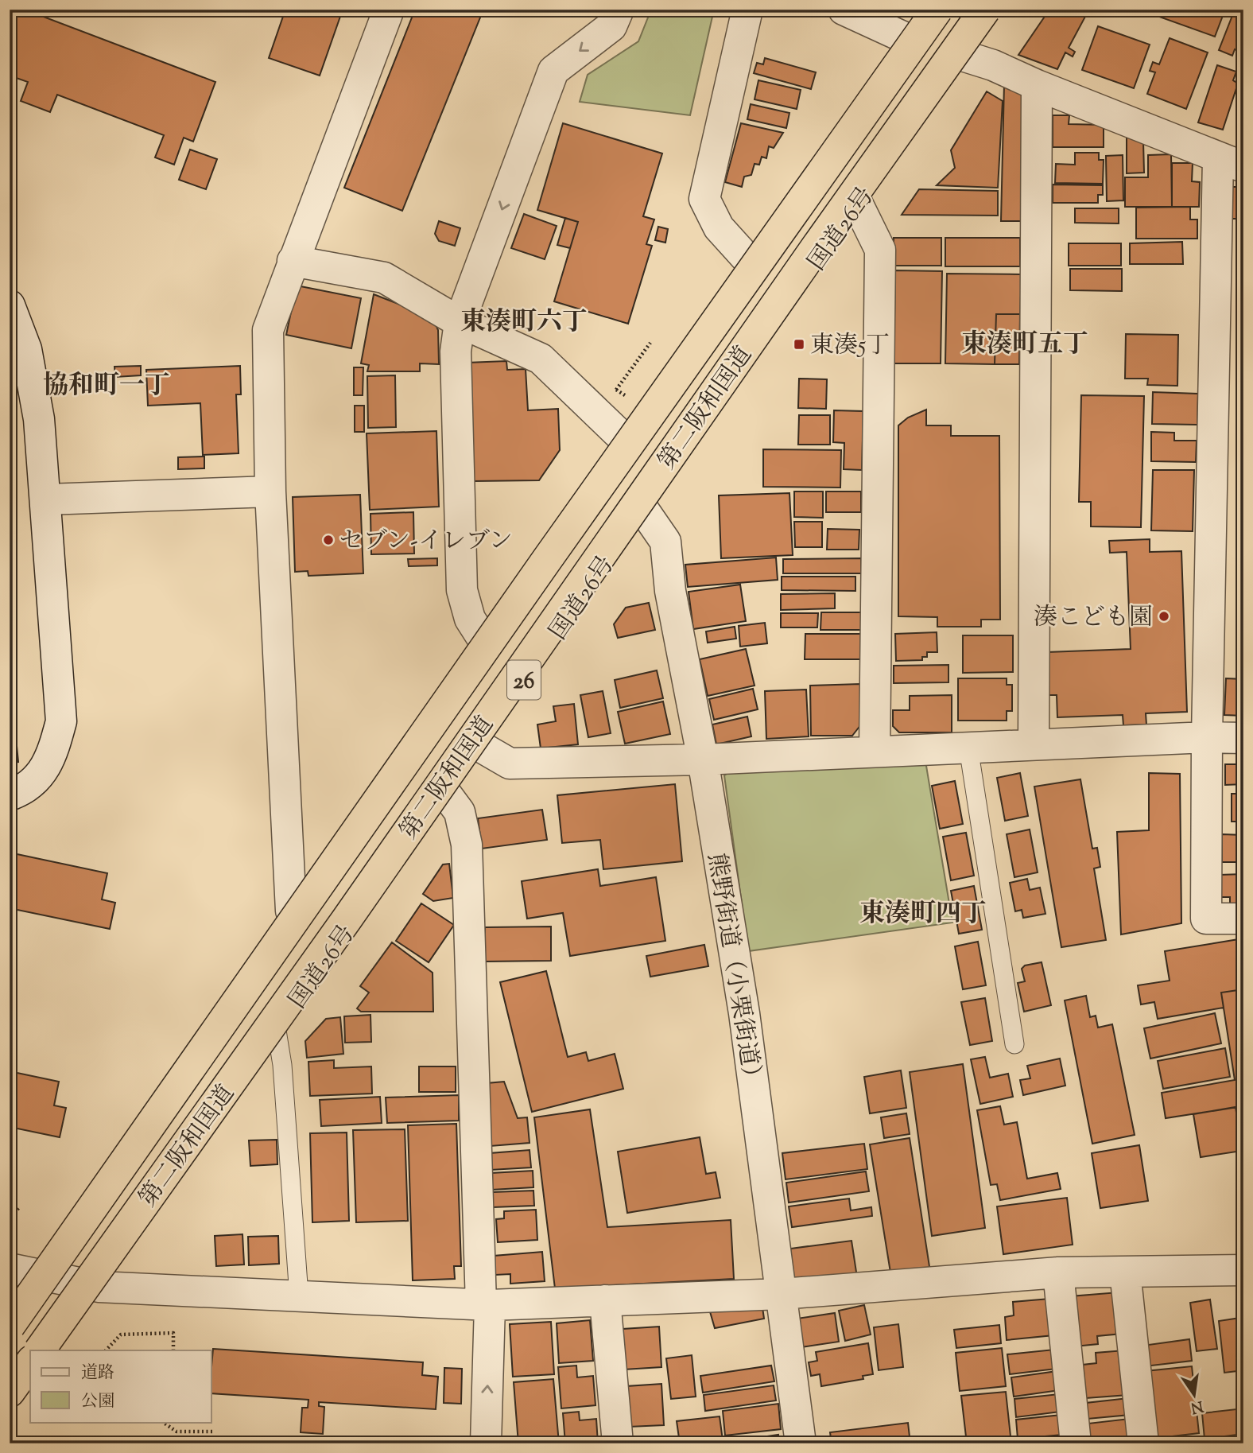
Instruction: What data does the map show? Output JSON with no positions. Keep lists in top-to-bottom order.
{
  "streets": {
    "highway": ["国道26号", "第二阪和国道", "26"],
    "street": ["熊野街道（小栗街道）"]
  },
  "crossings": [
    ["国道26号", "熊野街道（小栗街道）"]
  ],
  "districts": [
    "東湊町六丁",
    "東湊町五丁",
    "協和町一丁",
    "東湊町四丁"
  ],
  "places": {
    "transit": ["東湊5丁"],
    "other": ["セブン-イレブン", "湊こども園"]
  },
  "legend": ["道路", "公園"],
  "north": "bottom"
}
